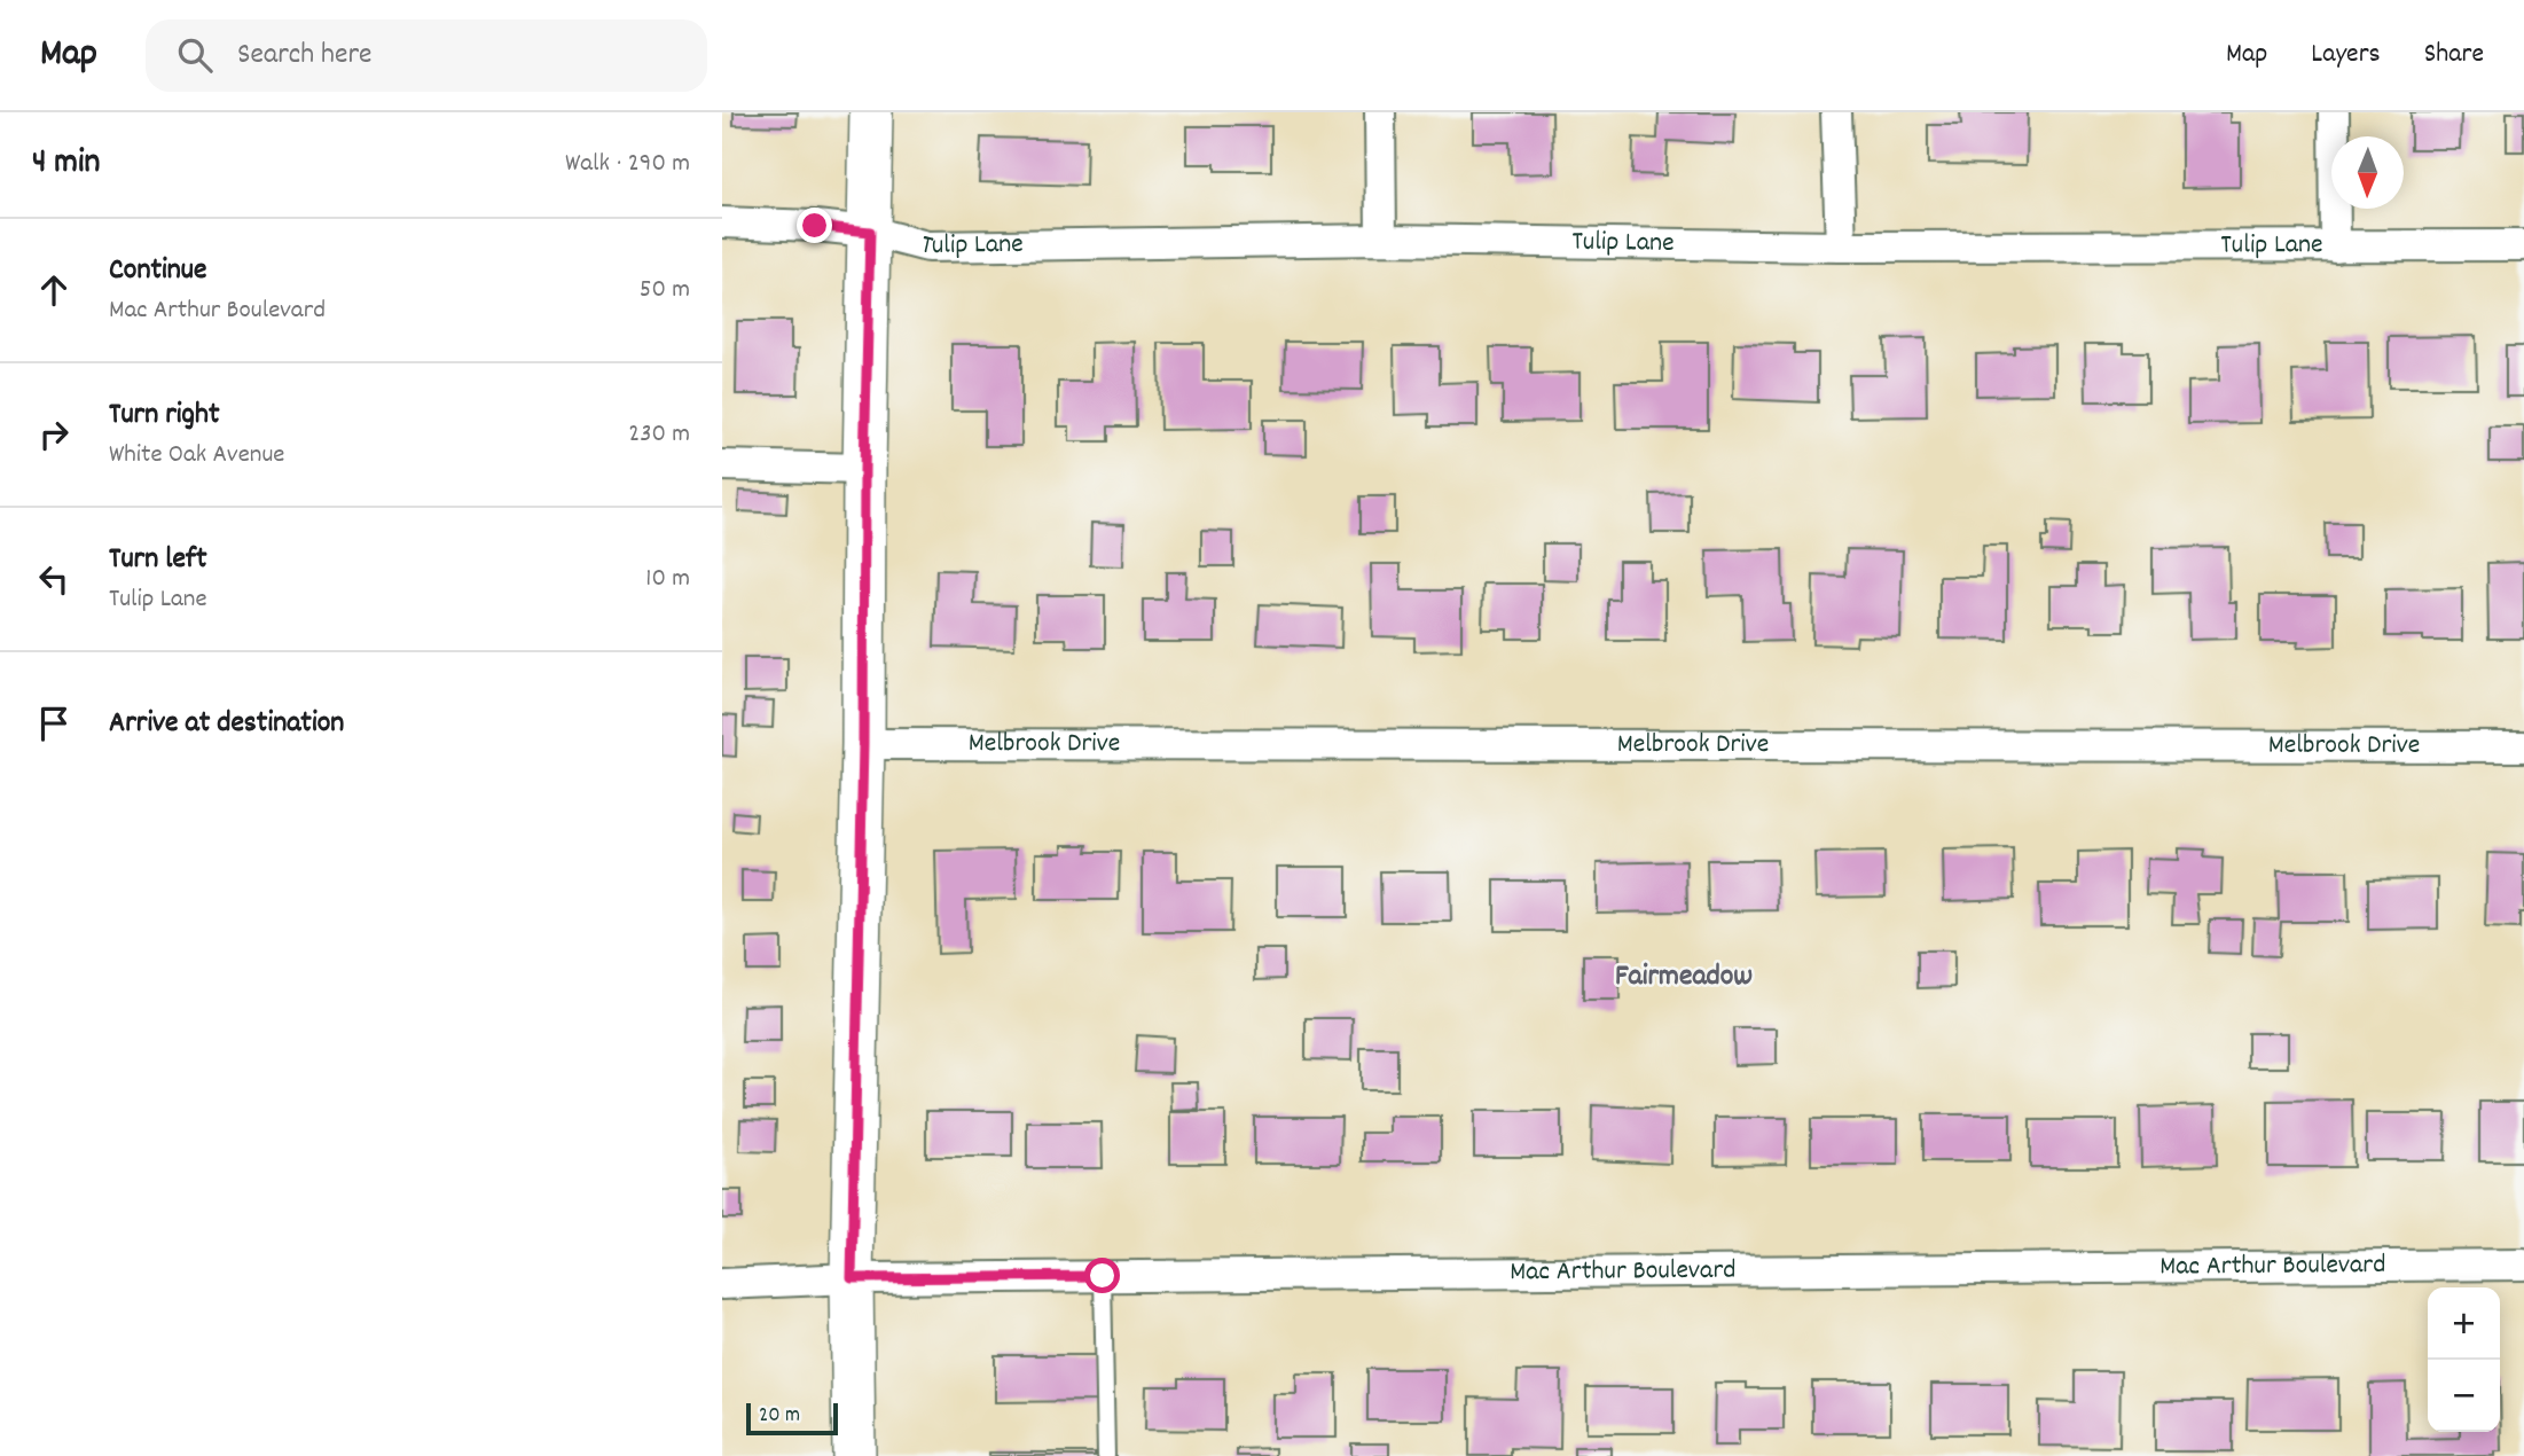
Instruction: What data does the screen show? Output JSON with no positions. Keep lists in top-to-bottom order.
{
  "streets": {
    "street": ["Tulip Lane", "Melbrook Drive", "Mac Arthur Boulevard"]
  },
  "districts": ["Fairmeadow"],
  "scale_bar": "20 m",
  "north": "bottom",
  "page": {
    "header": "Map",
    "search": "Search here",
    "nav": ["Map", "Layers", "Share"],
    "heading": ["4 min", "Walk · 290 m"],
    "list": [
      ["Continue", "Mac Arthur Boulevard", "50 m"],
      ["Turn right", "White Oak Avenue", "230 m"],
      ["Turn left", "Tulip Lane", "10 m"],
      "Arrive at destination"
    ],
    "map_buttons": ["+", "−"],
    "scale": "20 m"
  }
}
